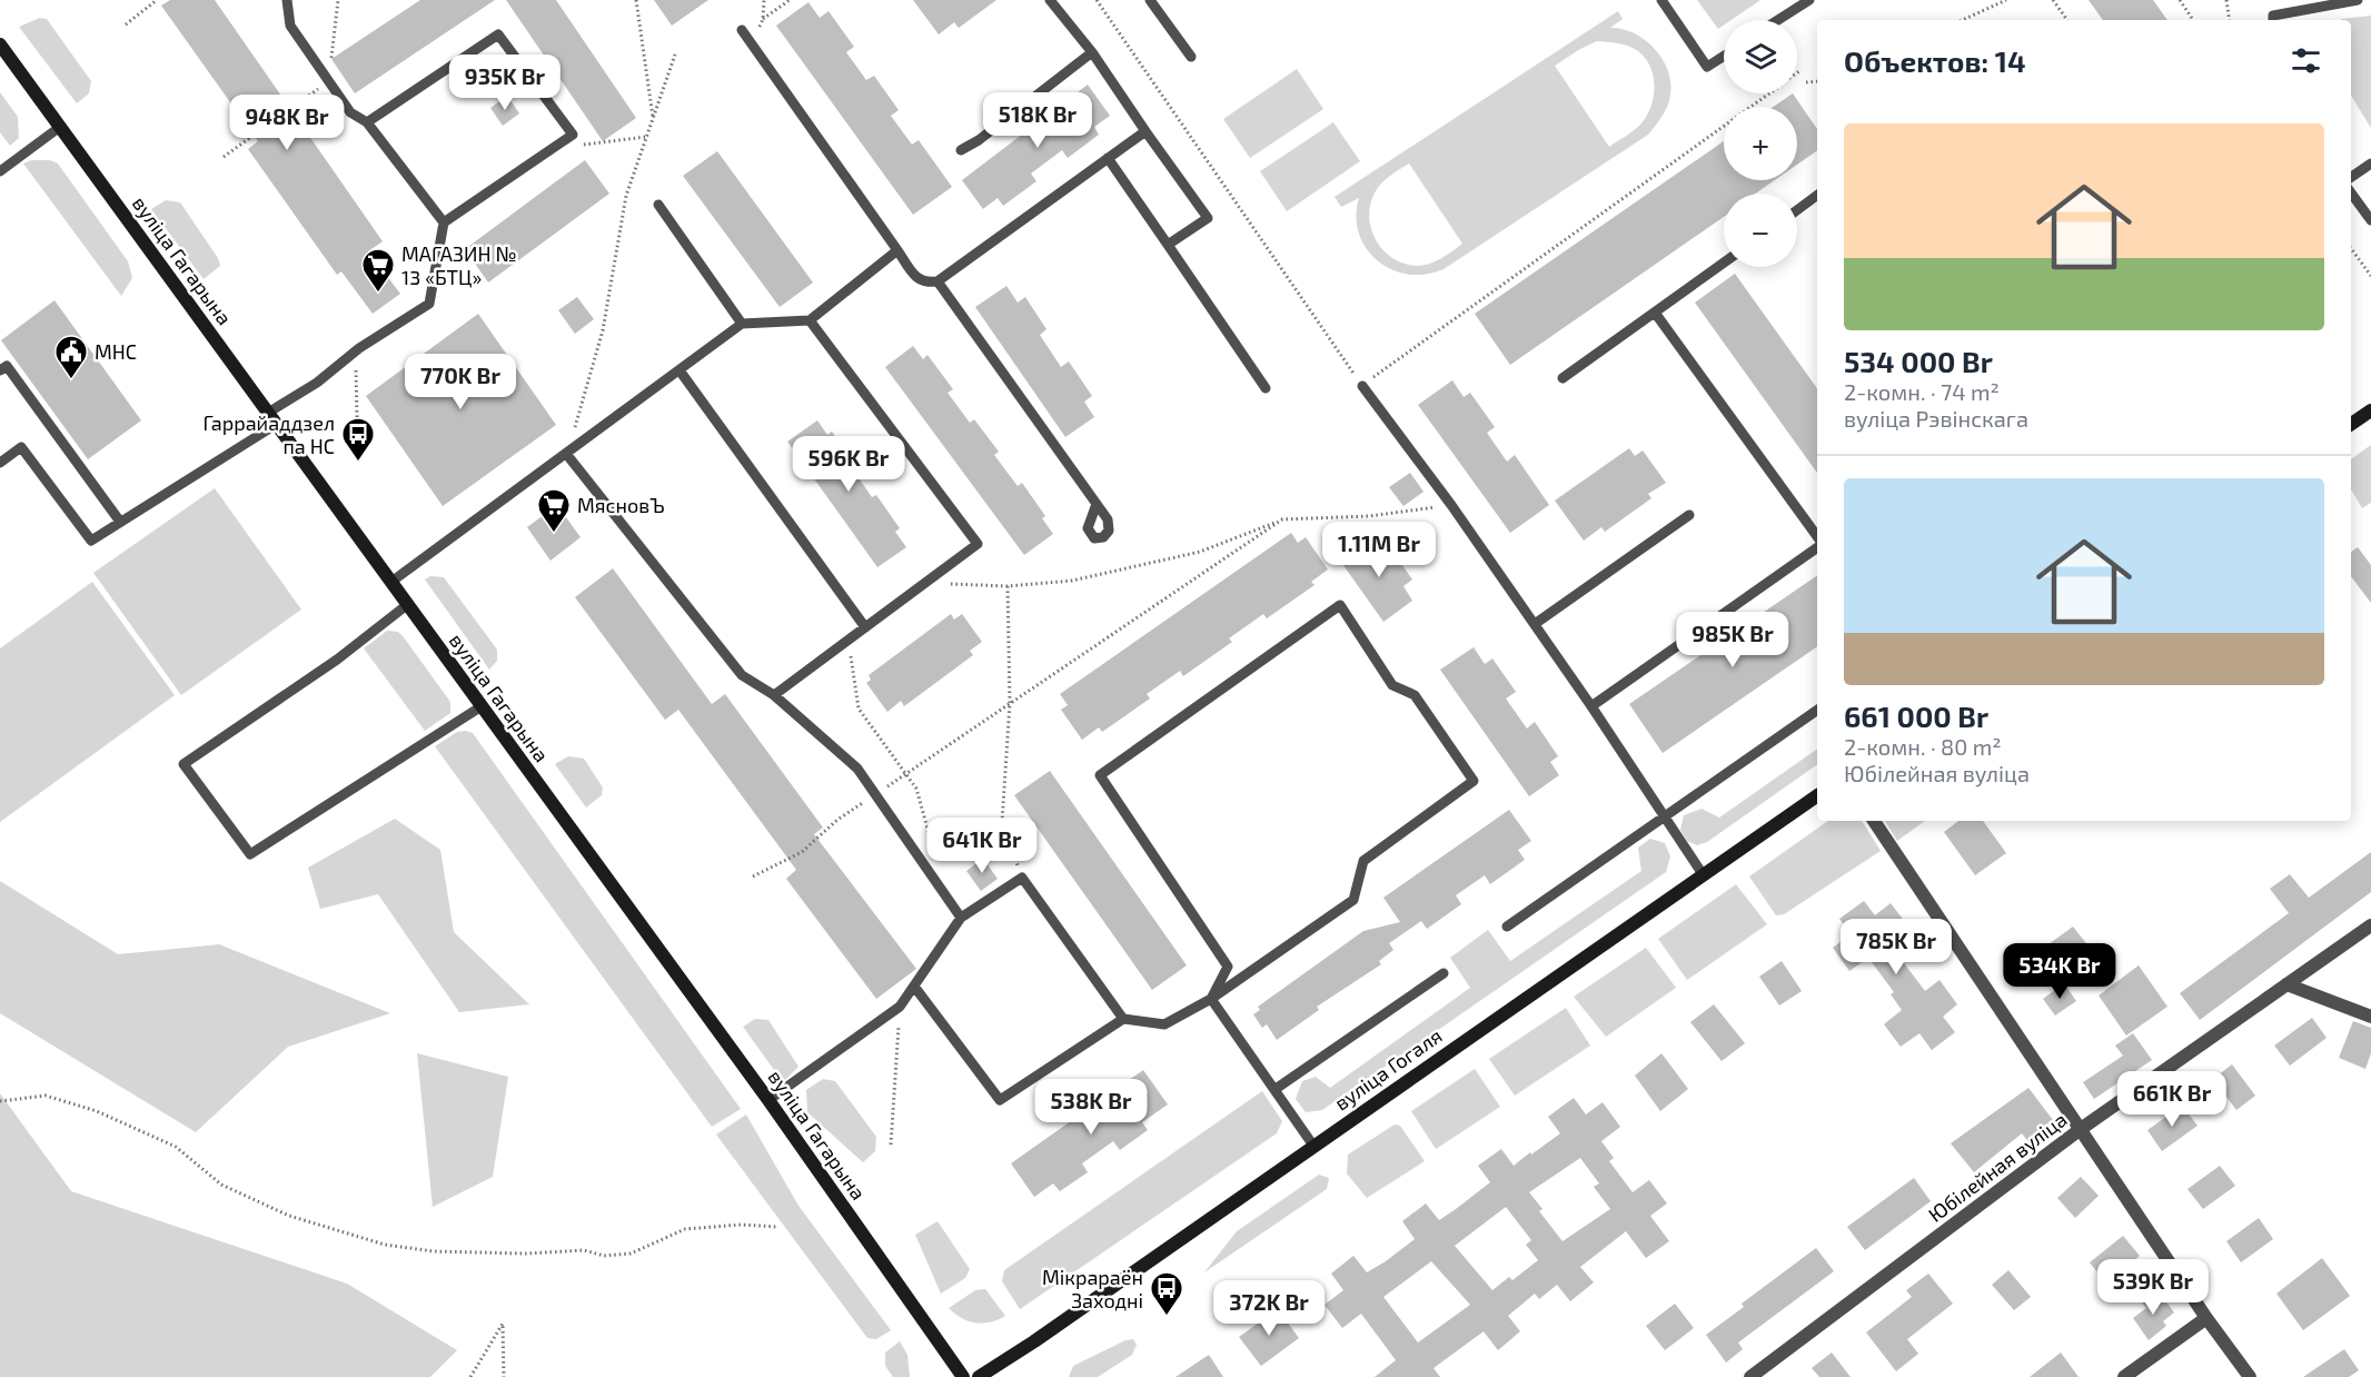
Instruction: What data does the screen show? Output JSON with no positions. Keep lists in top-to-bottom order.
{
  "streets": {
    "main road": ["вуліца Гагарына", "вуліца Гогаля"],
    "street": ["Юбілейная вуліца"]
  },
  "places": {
    "supermarket": ["МАГАЗИН № 13 «БТЦ»", "МясновЪ"],
    "public building": ["МНС"],
    "bus stop": ["Гаррайаддзел па НС", "Мікрараён Заходні"]
  },
  "page": {
    "map_buttons": ["+", "−"],
    "heading": "Объектов: 14",
    "price": [
      "935K Br",
      "518K Br",
      "948K Br",
      "770K Br",
      "596K Br",
      "1.11M Br",
      "985K Br",
      "641K Br",
      "785K Br",
      "534K Br",
      "661K Br",
      "538K Br",
      "539K Br",
      "372K Br"
    ],
    "list": [
      {
        "name": "534 000 Br",
        "note": "2-комн. · 74 m² · вуліца Рэвінскага"
      },
      {
        "name": "661 000 Br",
        "note": "2-комн. · 80 m² · Юбілейная вуліца"
      }
    ]
  }
}
